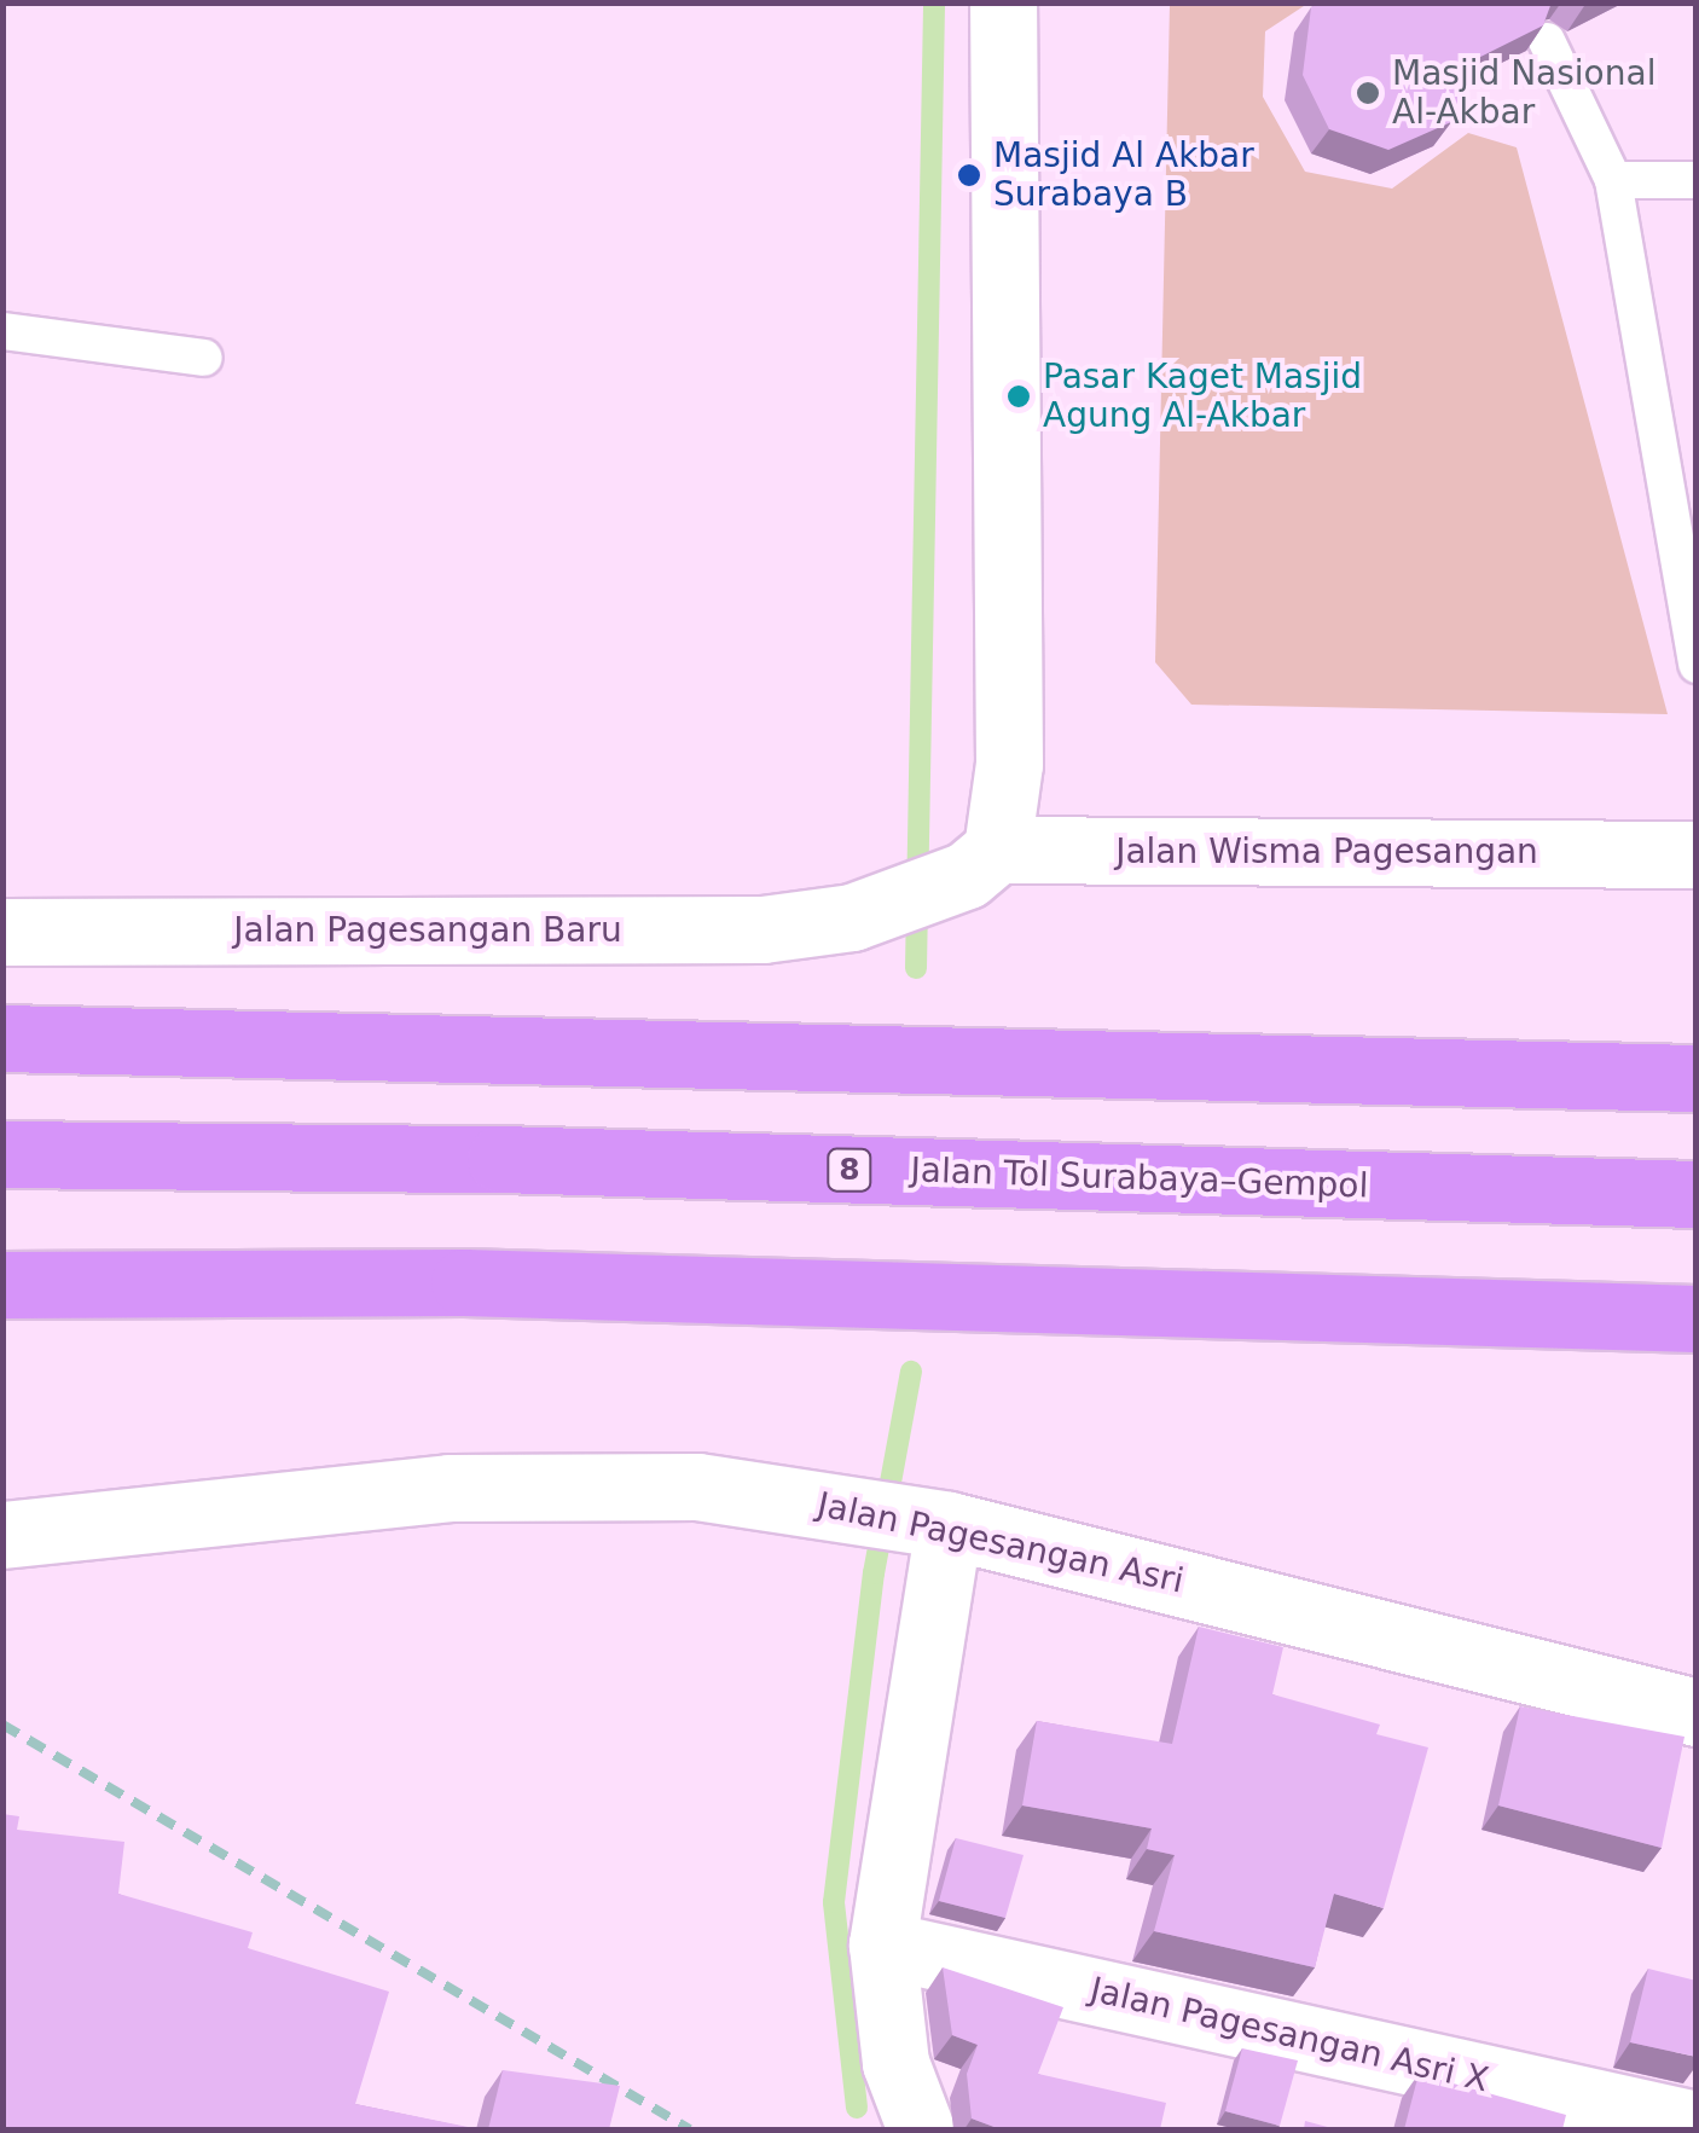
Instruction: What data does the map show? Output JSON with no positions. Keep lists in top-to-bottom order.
{
  "streets": {
    "highway": ["8", "Jalan Tol Surabaya–Gempol"],
    "street": [
      "Jalan Wisma Pagesangan",
      "Jalan Pagesangan Baru",
      "Jalan Pagesangan Asri",
      "Jalan Pagesangan Asri X"
    ]
  },
  "crossings": [
    ["Jalan Wisma Pagesangan", "Jalan Pagesangan Baru"]
  ],
  "places": ["Masjid Nasional Al-Akbar", "Masjid Al Akbar Surabaya B", "Pasar Kaget Masjid Agung Al-Akbar"]
}
